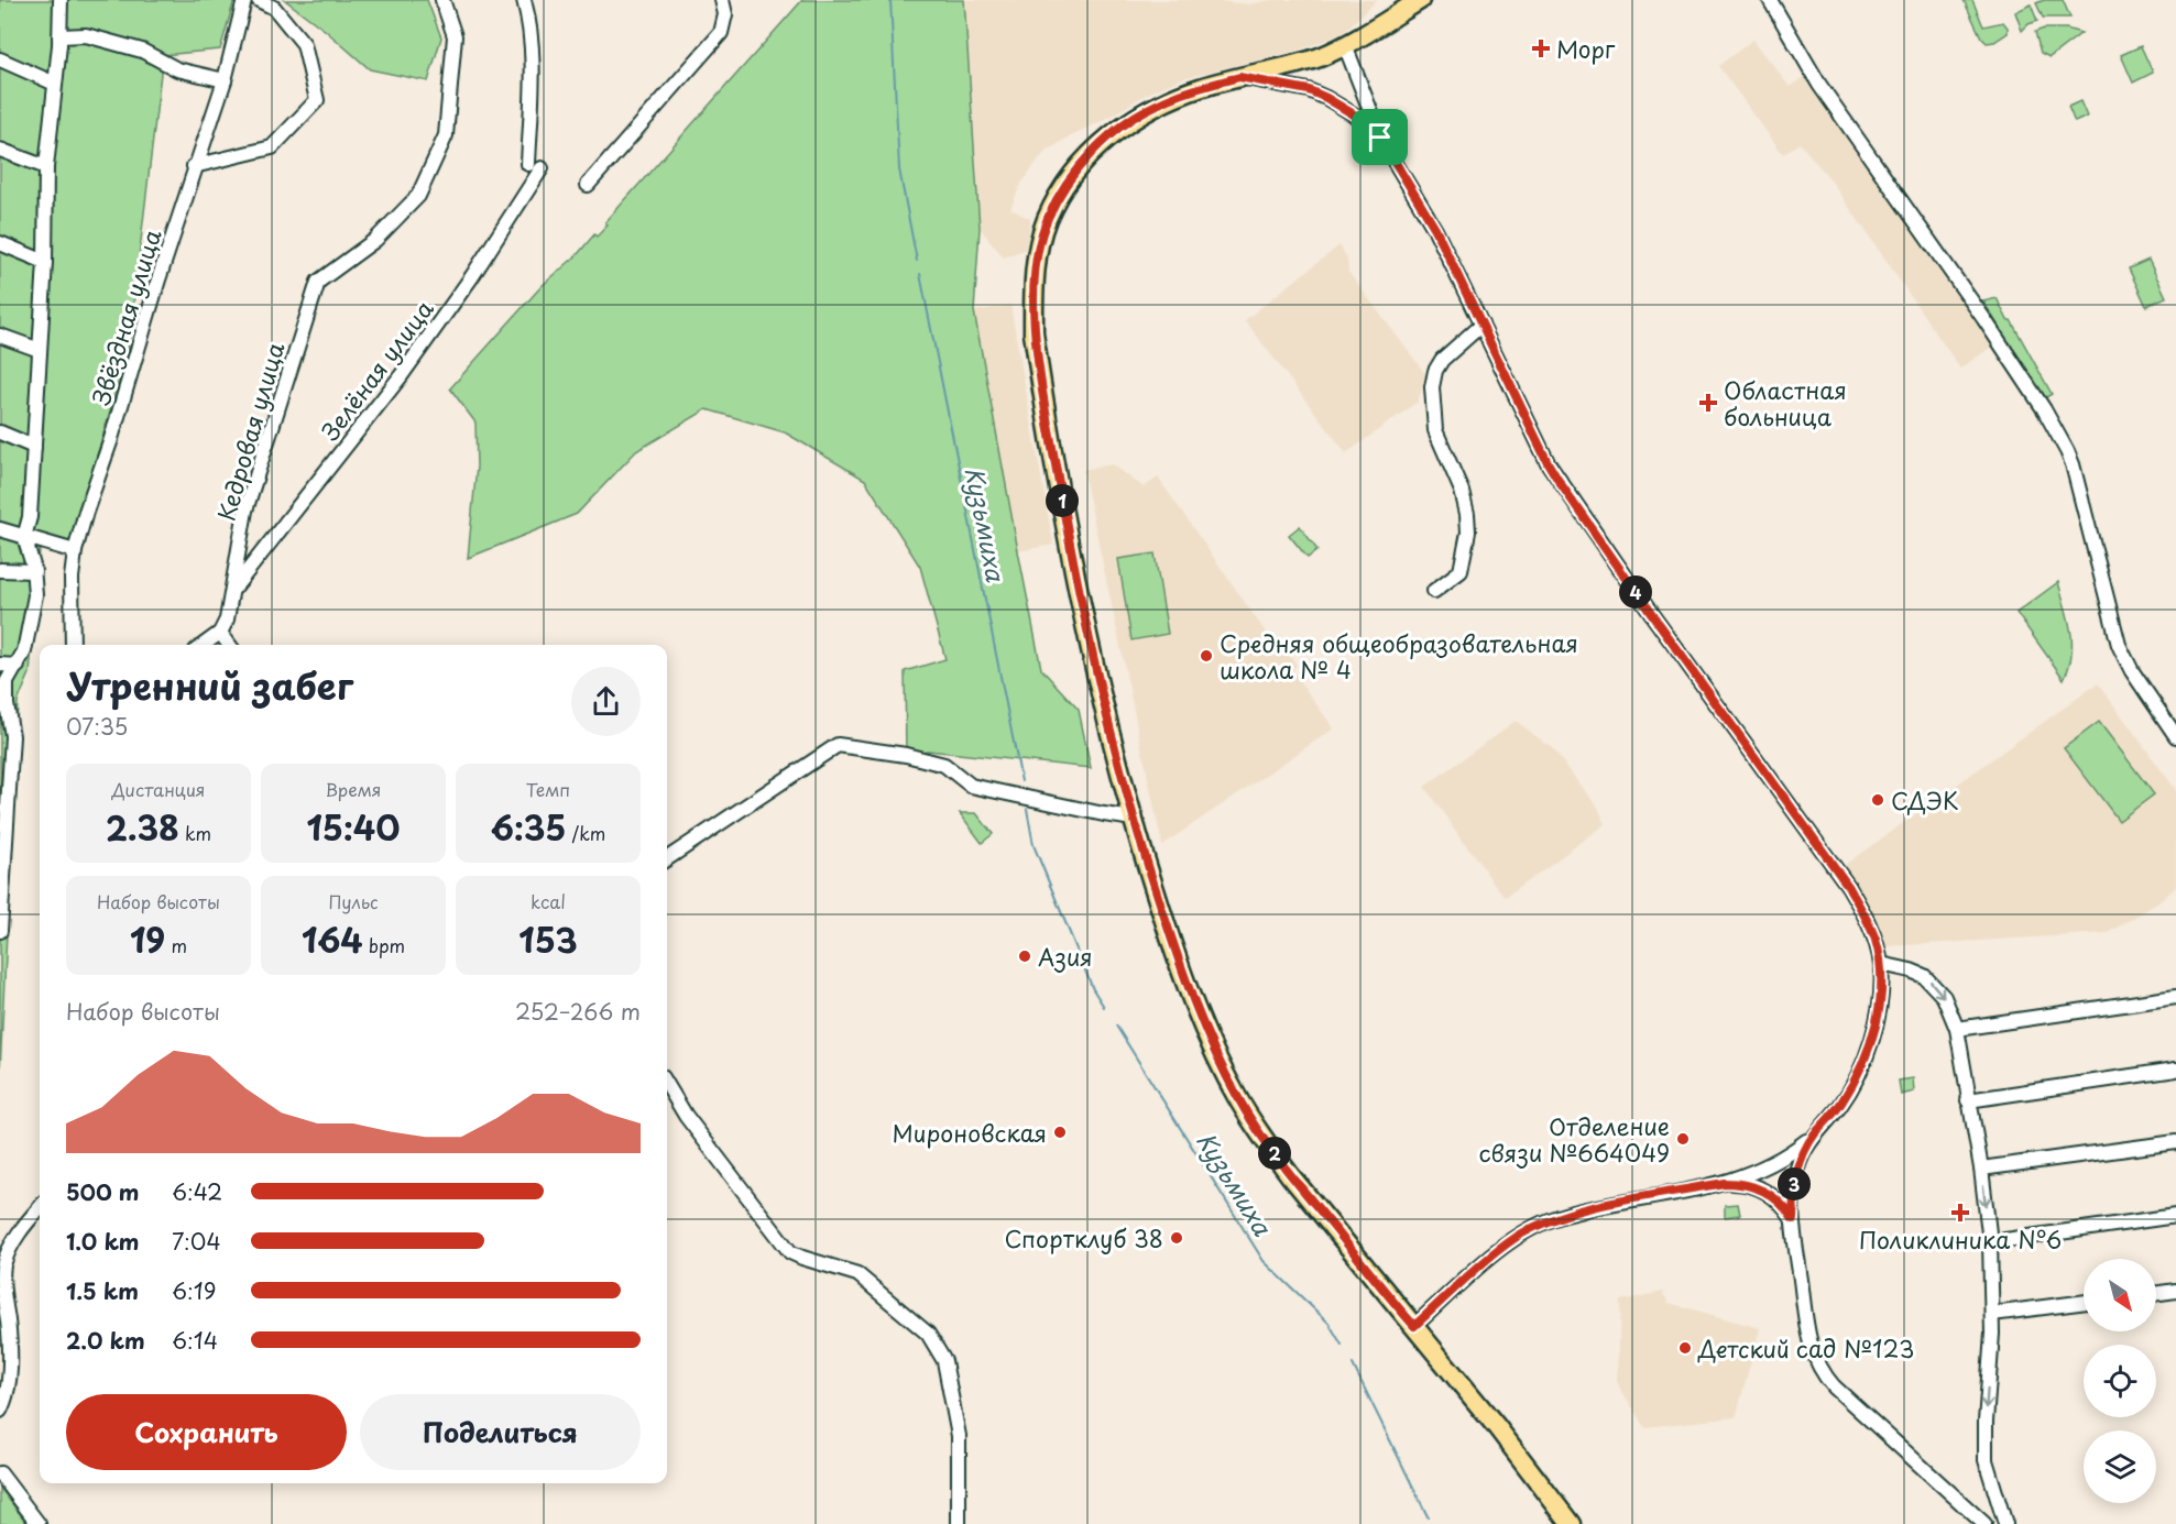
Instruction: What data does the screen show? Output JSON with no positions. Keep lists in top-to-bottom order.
{
  "streets": {
    "street": ["Звёздная улица", "Зелёная улица", "Кедровая улица"]
  },
  "crossings": [
    ["Зелёная улица", "Кедровая улица"]
  ],
  "water": ["Кузьмиха"],
  "places": {
    "health": ["Морг", "Областная больница", "Поликлиника N°6"],
    "other": [
      "Средняя общеобразовательная школа № 4",
      "СДЭК",
      "Азия",
      "Мироновская",
      "Отделение связи №664049",
      "Спортклуб 38",
      "Детский сад №123"
    ]
  },
  "north": "bottom right",
  "page": {
    "pins": [
      "1",
      "4",
      "2",
      "3"
    ],
    "heading": ["Утренний забег", "07:35"],
    "stats": [
      ["Дистанция", "2.38 km"],
      ["Время", "15:40"],
      ["Темп", "6:35 /km"],
      ["Набор высоты", "19 m"],
      ["Пульс", "164 bpm"],
      ["kcal", "153"]
    ],
    "chart": ["Набор высоты", "252–266 m"],
    "list": [
      {
        "name": "500 m",
        "note": "6:42"
      },
      {
        "name": "1.0 km",
        "note": "7:04"
      },
      {
        "name": "1.5 km",
        "note": "6:19"
      },
      {
        "name": "2.0 km",
        "note": "6:14"
      }
    ],
    "buttons": ["Сохранить", "Поделиться"]
  }
}
